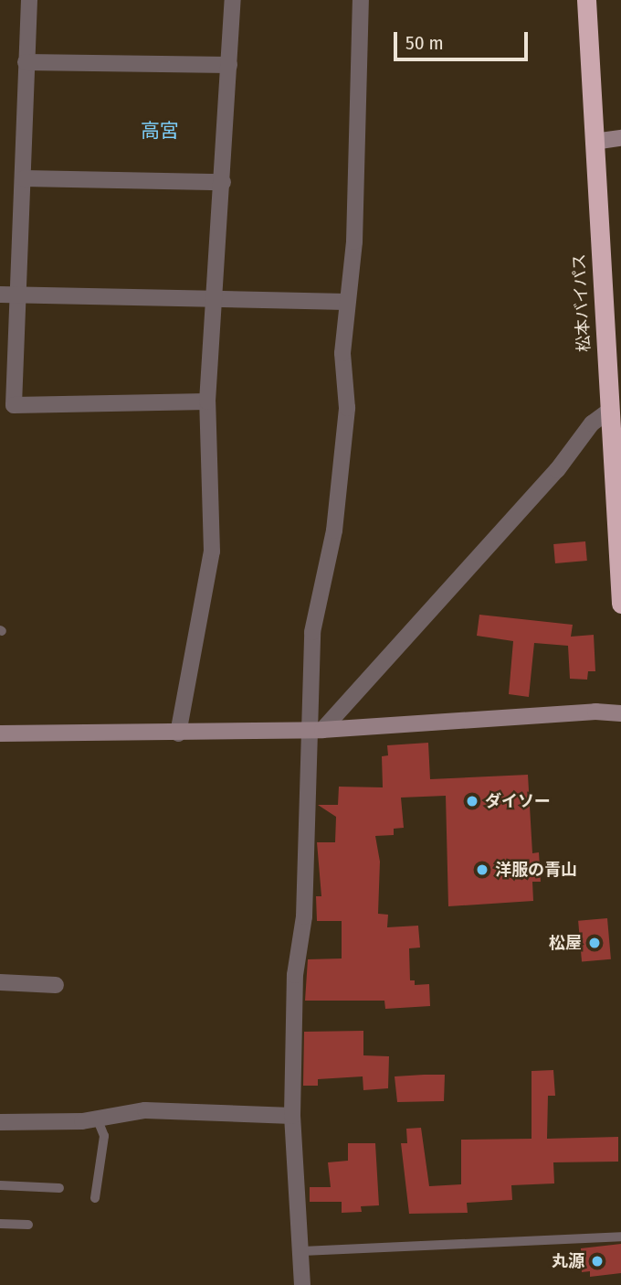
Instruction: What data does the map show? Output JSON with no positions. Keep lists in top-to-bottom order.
{
  "streets": {
    "highway": ["松本バイパス"]
  },
  "districts": ["高宮"],
  "places": [
    "ダイソー",
    "洋服の青山",
    "松屋",
    "丸源"
  ],
  "scale_bar": "50 m"
}
